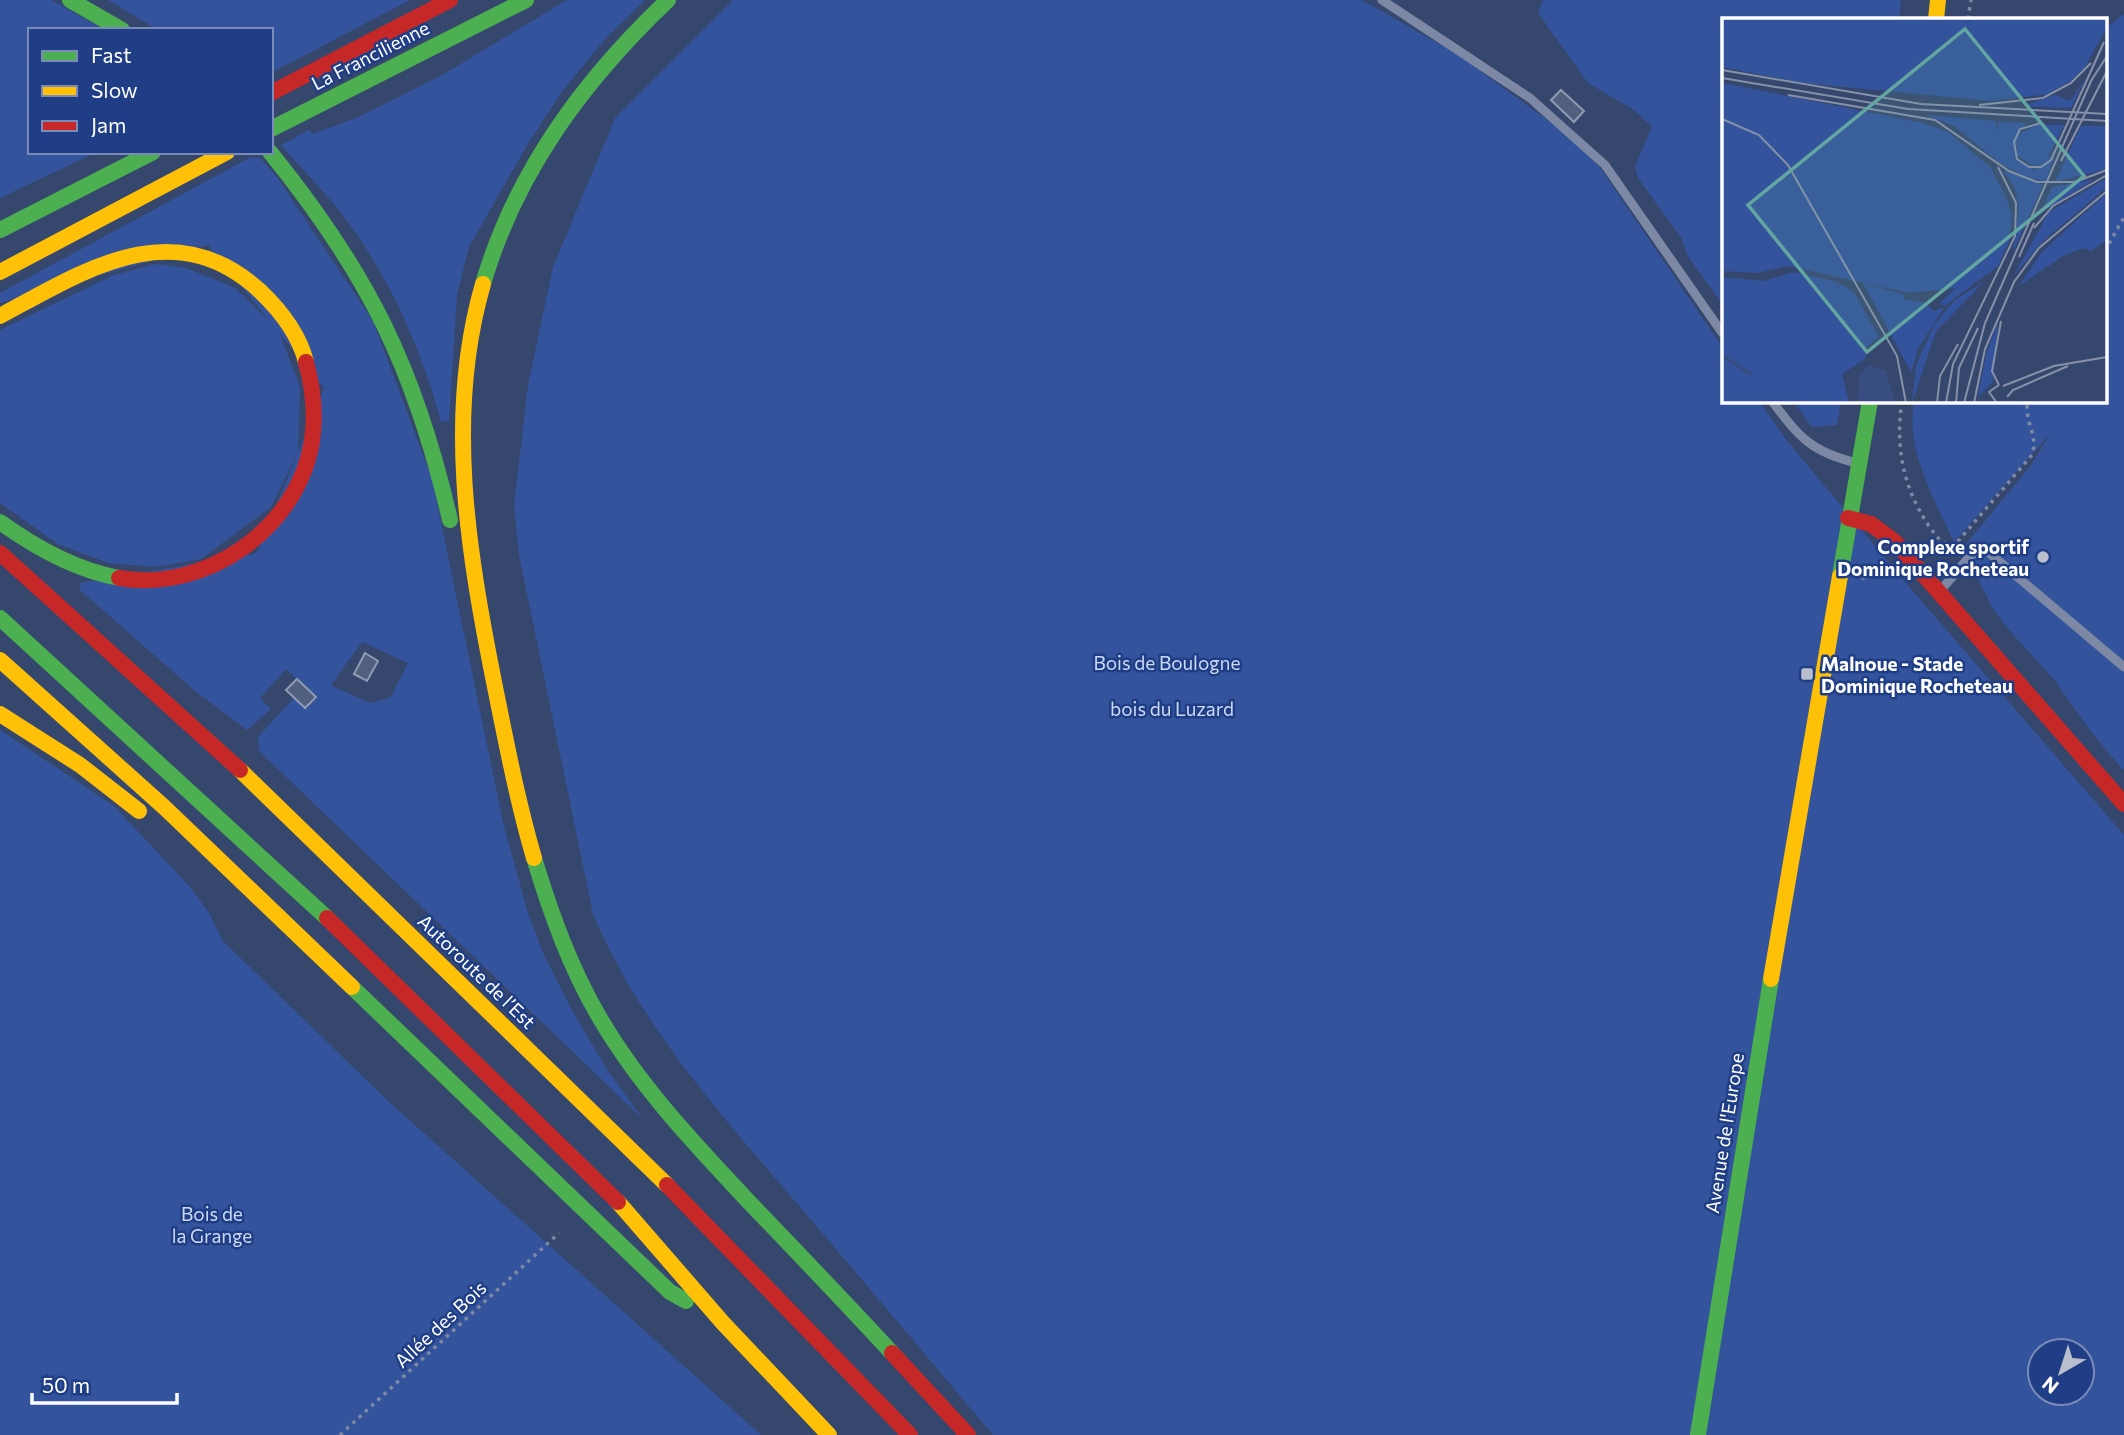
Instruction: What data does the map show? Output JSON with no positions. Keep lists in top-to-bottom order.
{
  "streets": {
    "main road": ["La Francilienne", "Autoroute de l’Est", "Avenue de l'Europe"],
    "path": ["Allée des Bois"]
  },
  "parks": ["Bois de Boulogne", "bois du Luzard", "Bois de la Grange"],
  "places": {
    "other": ["Complexe sportif Dominique Rocheteau"],
    "transit": ["Malnoue - Stade Dominique Rocheteau"]
  },
  "legend": ["Fast", "Slow", "Jam"],
  "scale_bar": "50 m",
  "north": "bottom left"
}
